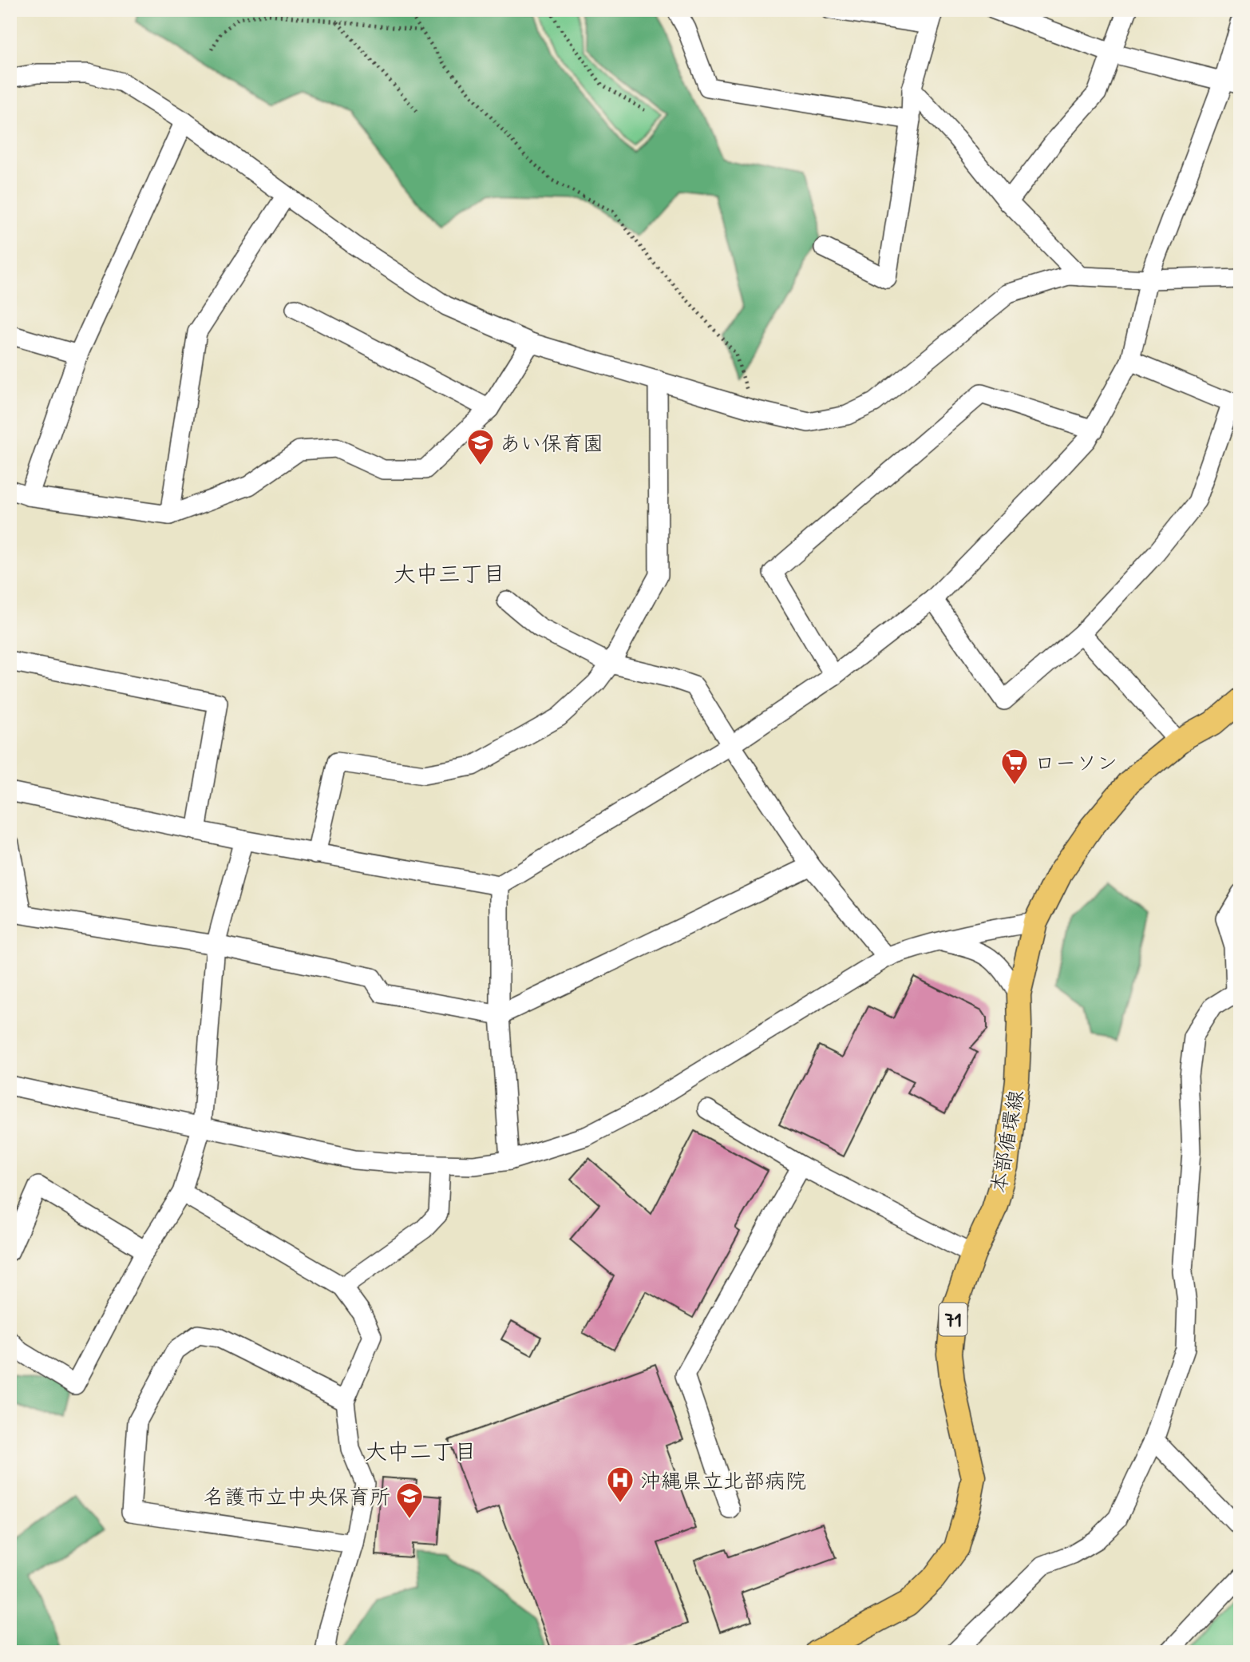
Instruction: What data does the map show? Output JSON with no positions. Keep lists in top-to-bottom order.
{
  "streets": {
    "main road": ["本部循環線", "71"]
  },
  "districts": ["大中三丁目", "大中二丁目"],
  "places": {
    "school or university": ["あい保育園", "名護市立中央保育所"],
    "supermarket": ["ローソン"],
    "hospital": ["沖縄県立北部病院"]
  }
}
